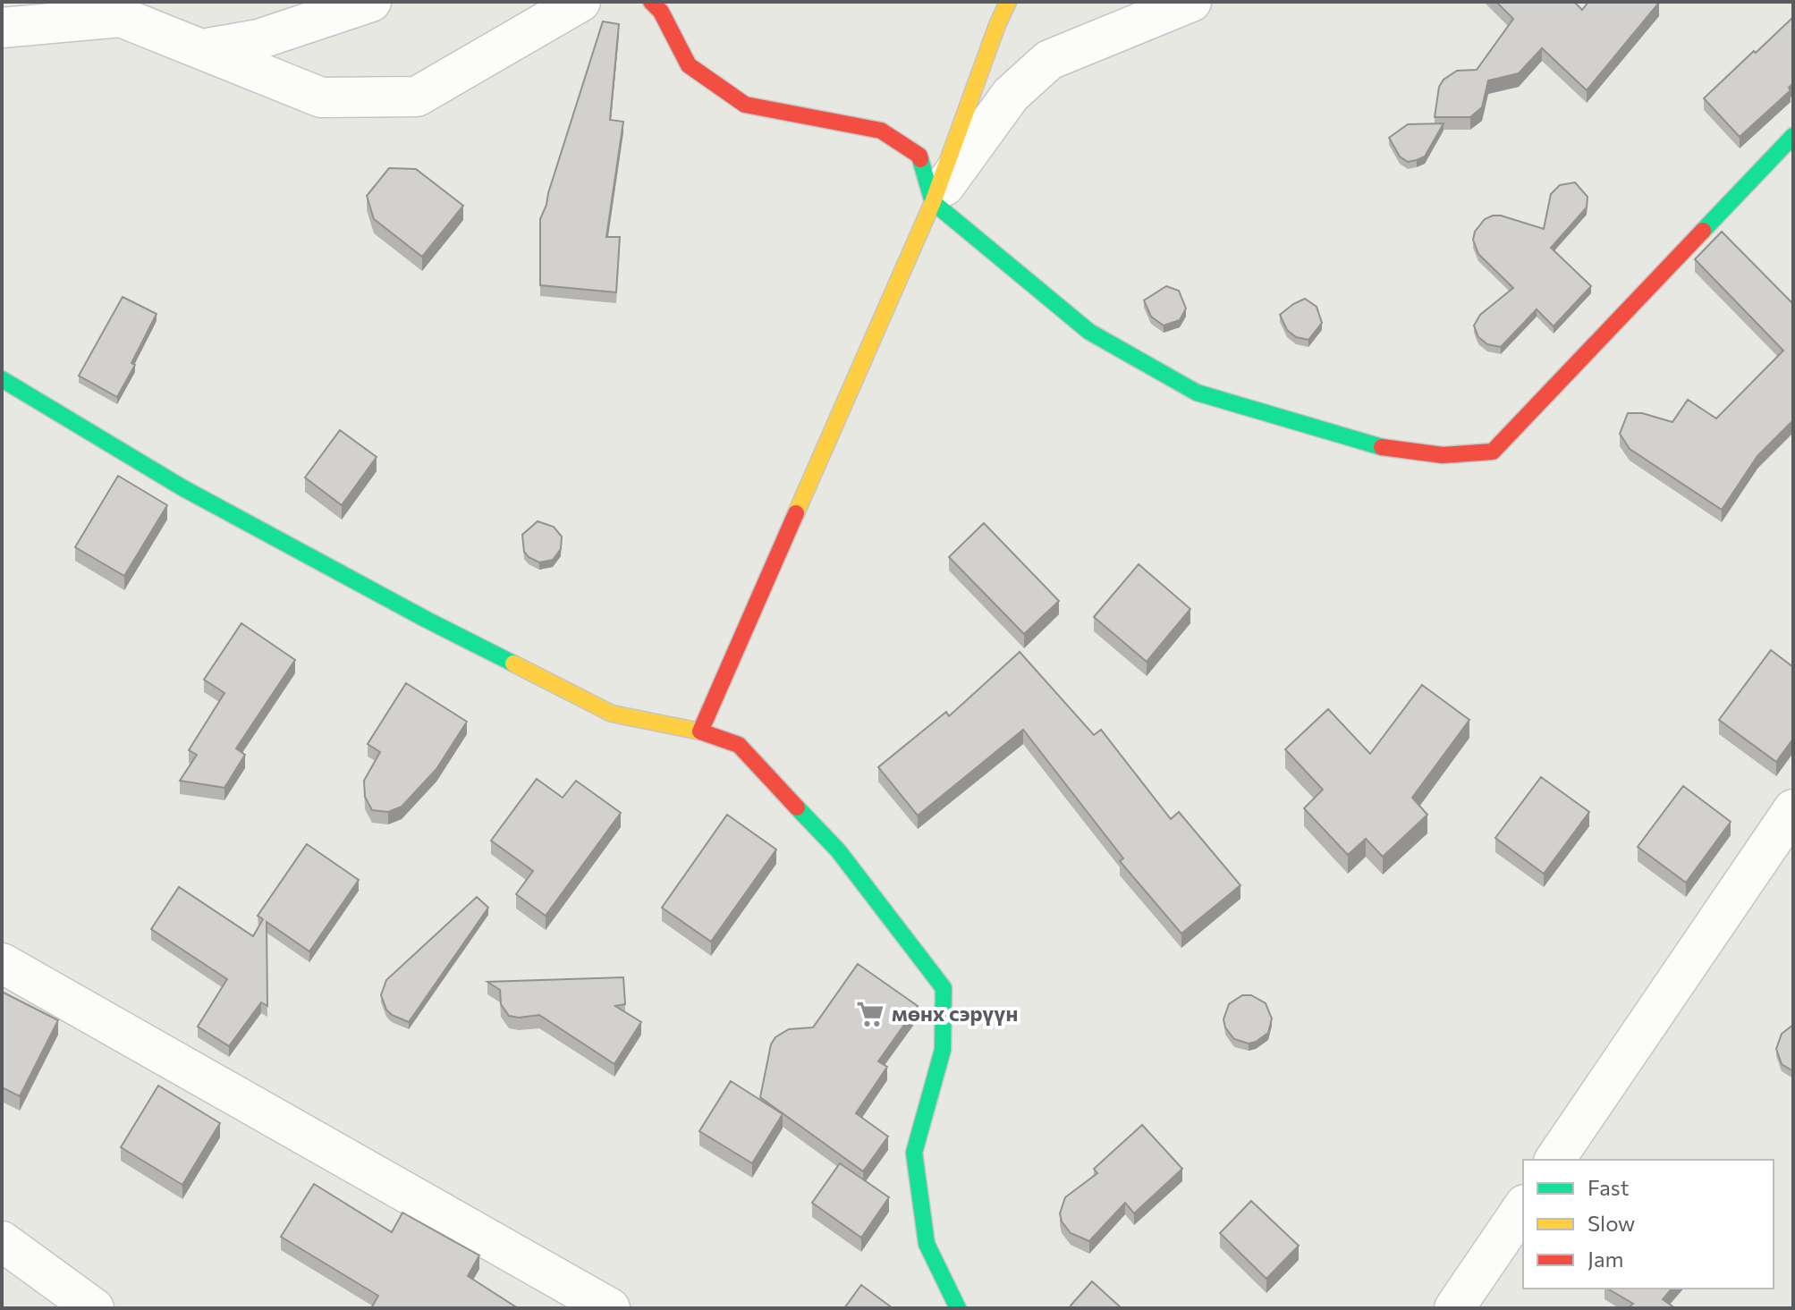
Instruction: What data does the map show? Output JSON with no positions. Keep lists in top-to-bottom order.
{
  "places": {
    "supermarket": ["мөнх сэрүүн"]
  },
  "legend": ["Fast", "Slow", "Jam"]
}
